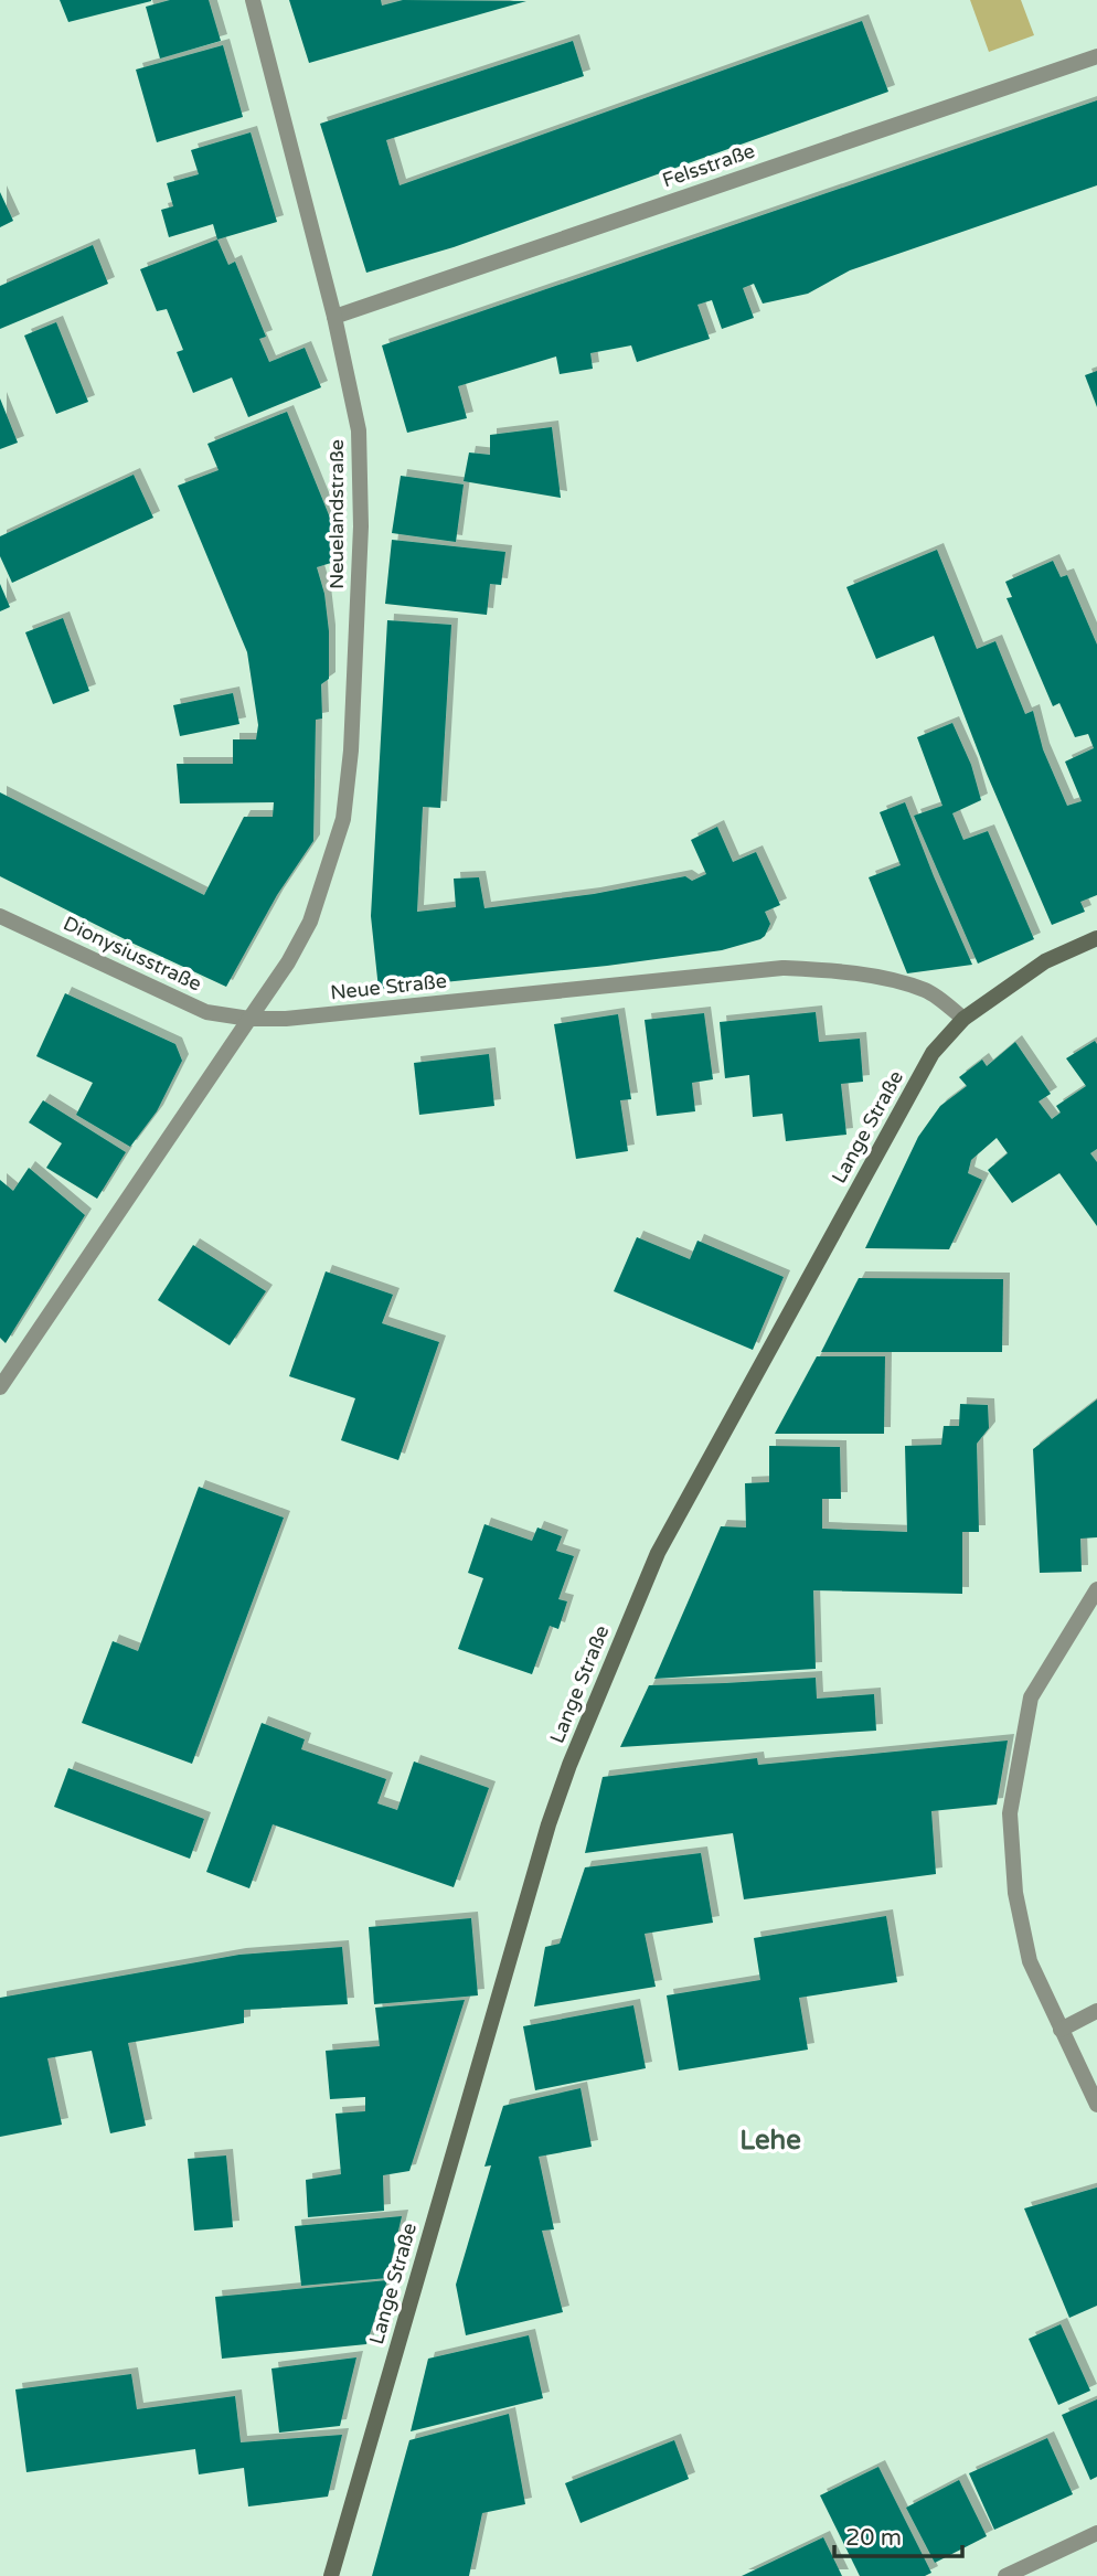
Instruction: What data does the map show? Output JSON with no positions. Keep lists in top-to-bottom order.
{
  "streets": {
    "street": [
      "Felsstraße",
      "Neuelandstraße",
      "Dionysiusstraße",
      "Neue Straße",
      "Lange Straße"
    ]
  },
  "crossings": [
    ["Felsstraße", "Neuelandstraße"],
    ["Neuelandstraße", "Dionysiusstraße"],
    ["Neuelandstraße", "Neue Straße"],
    ["Dionysiusstraße", "Neue Straße"],
    ["Neue Straße", "Lange Straße"]
  ],
  "districts": ["Lehe"],
  "scale_bar": "20 m"
}
